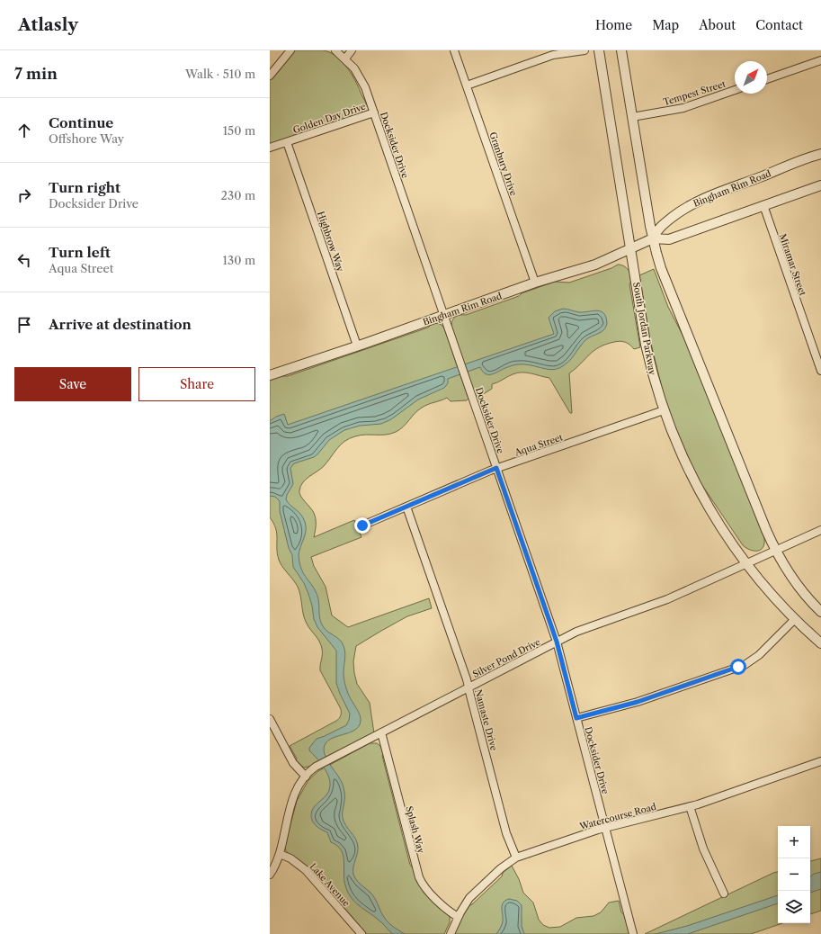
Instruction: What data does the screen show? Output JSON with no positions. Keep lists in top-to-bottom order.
{
  "streets": {
    "street": [
      "Tempest Street",
      "Golden Day Drive",
      "Docksider Drive",
      "Granbury Drive",
      "Bingham Rim Road",
      "Highbrow Way",
      "Miramar Street",
      "South Jordan Parkway",
      "Aqua Street",
      "Silver Pond Drive",
      "Namaste Drive",
      "Watercourse Road",
      "Splash Way",
      "Lake Avenue"
    ]
  },
  "crossings": [
    ["Golden Day Drive", "Docksider Drive"],
    ["Golden Day Drive", "Highbrow Way"],
    ["Docksider Drive", "Bingham Rim Road"],
    ["Docksider Drive", "Aqua Street"],
    ["Docksider Drive", "Silver Pond Drive"],
    ["Docksider Drive", "Watercourse Road"],
    ["Granbury Drive", "Bingham Rim Road"],
    ["Bingham Rim Road", "Highbrow Way"],
    ["Bingham Rim Road", "Miramar Street"],
    ["Bingham Rim Road", "South Jordan Parkway"],
    ["South Jordan Parkway", "Aqua Street"],
    ["South Jordan Parkway", "Silver Pond Drive"],
    ["Aqua Street", "Namaste Drive"],
    ["Silver Pond Drive", "Namaste Drive"],
    ["Silver Pond Drive", "Splash Way"],
    ["Silver Pond Drive", "Lake Avenue"],
    ["Namaste Drive", "Watercourse Road"],
    ["Watercourse Road", "Splash Way"]
  ],
  "north": "top right",
  "page": {
    "header": "Atlasly",
    "nav": [
      "Home",
      "Map",
      "About",
      "Contact"
    ],
    "heading": ["7 min", "Walk · 510 m"],
    "list": [
      ["Continue", "Offshore Way", "150 m"],
      ["Turn right", "Docksider Drive", "230 m"],
      ["Turn left", "Aqua Street", "130 m"],
      "Arrive at destination"
    ],
    "buttons": ["Save", "Share"],
    "map_buttons": ["+", "−"]
  }
}
